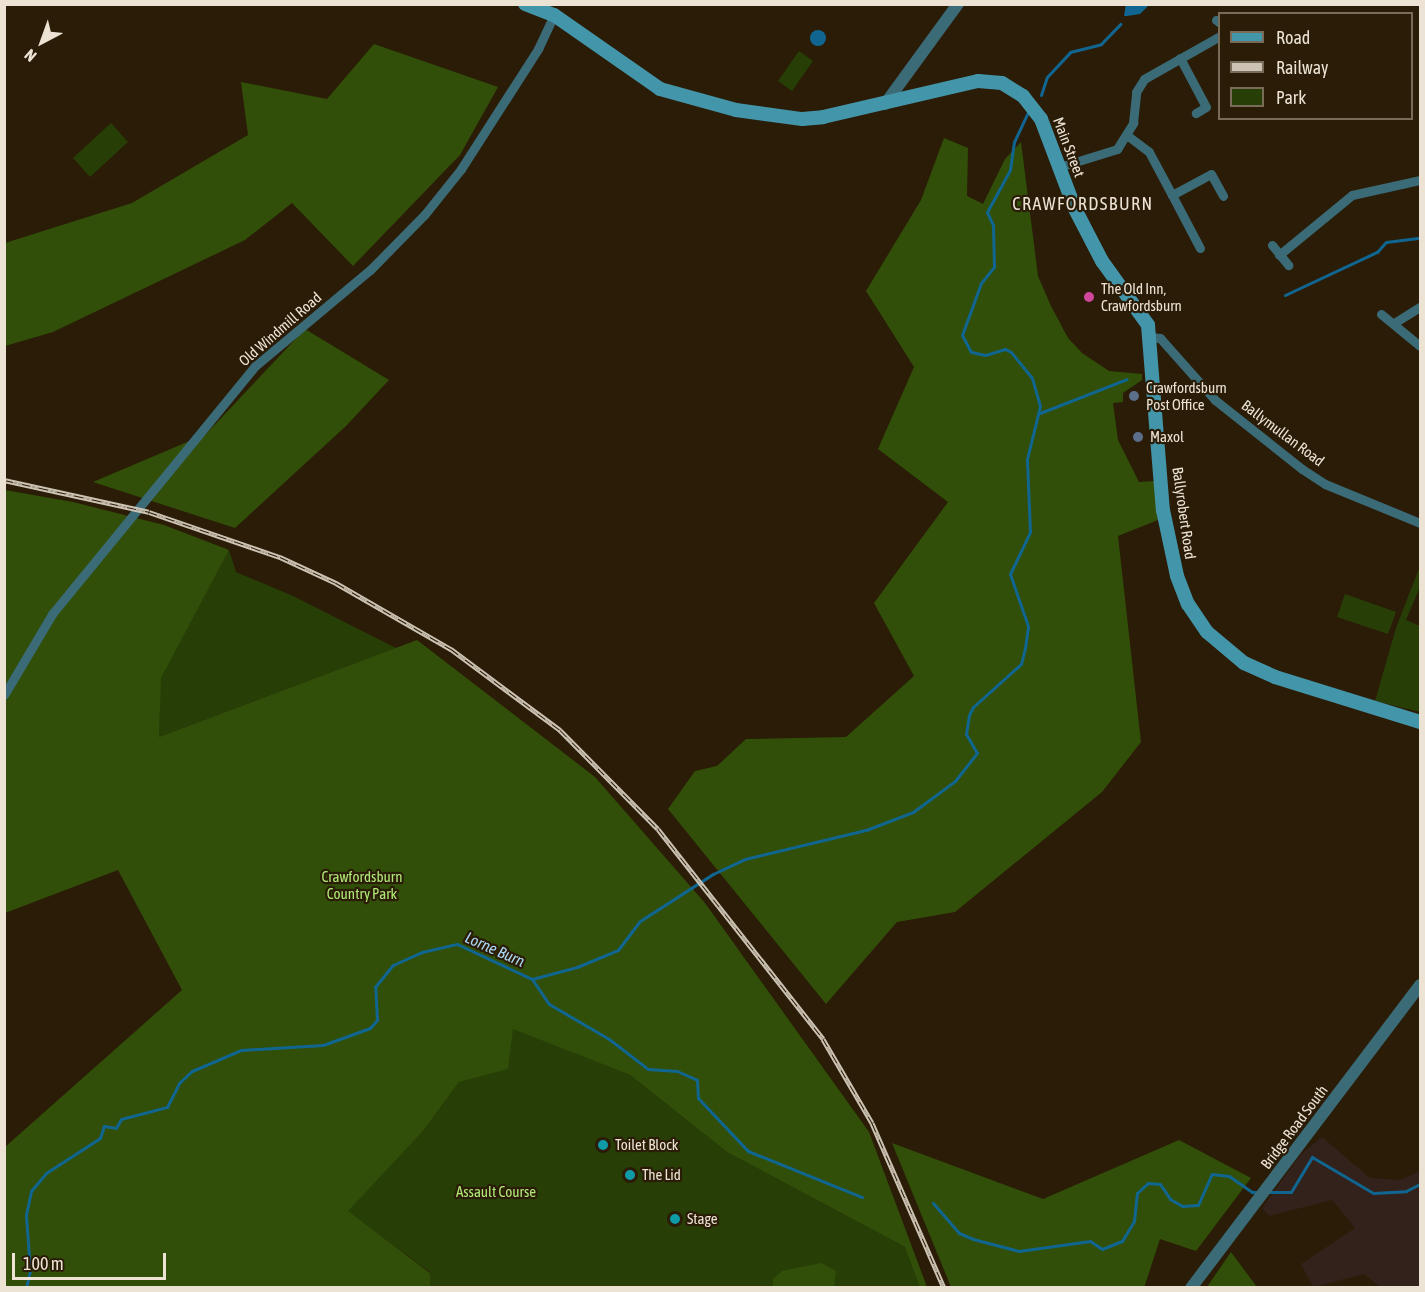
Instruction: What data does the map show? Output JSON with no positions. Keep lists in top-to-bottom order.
{
  "streets": {
    "main road": ["Main Street", "Ballyrobert Road"],
    "street": ["Old Windmill Road", "Ballymullan Road", "Bridge Road South"]
  },
  "crossings": [
    ["Main Street", "Old Windmill Road"],
    ["Main Street", "Ballymullan Road"],
    ["Main Street", "Ballyrobert Road"],
    ["Ballymullan Road", "Ballyrobert Road"]
  ],
  "districts": ["CRAWFORDSBURN"],
  "water": ["Lorne Burn"],
  "parks": ["Crawfordsburn Country Park", "Assault Course"],
  "places": [
    "The Old Inn, Crawfordsburn",
    "Crawfordsburn Post Office",
    "Maxol",
    "Toilet Block",
    "The Lid",
    "Stage"
  ],
  "legend": ["Road", "Railway", "Park"],
  "scale_bar": "100 m",
  "north": "bottom left"
}
